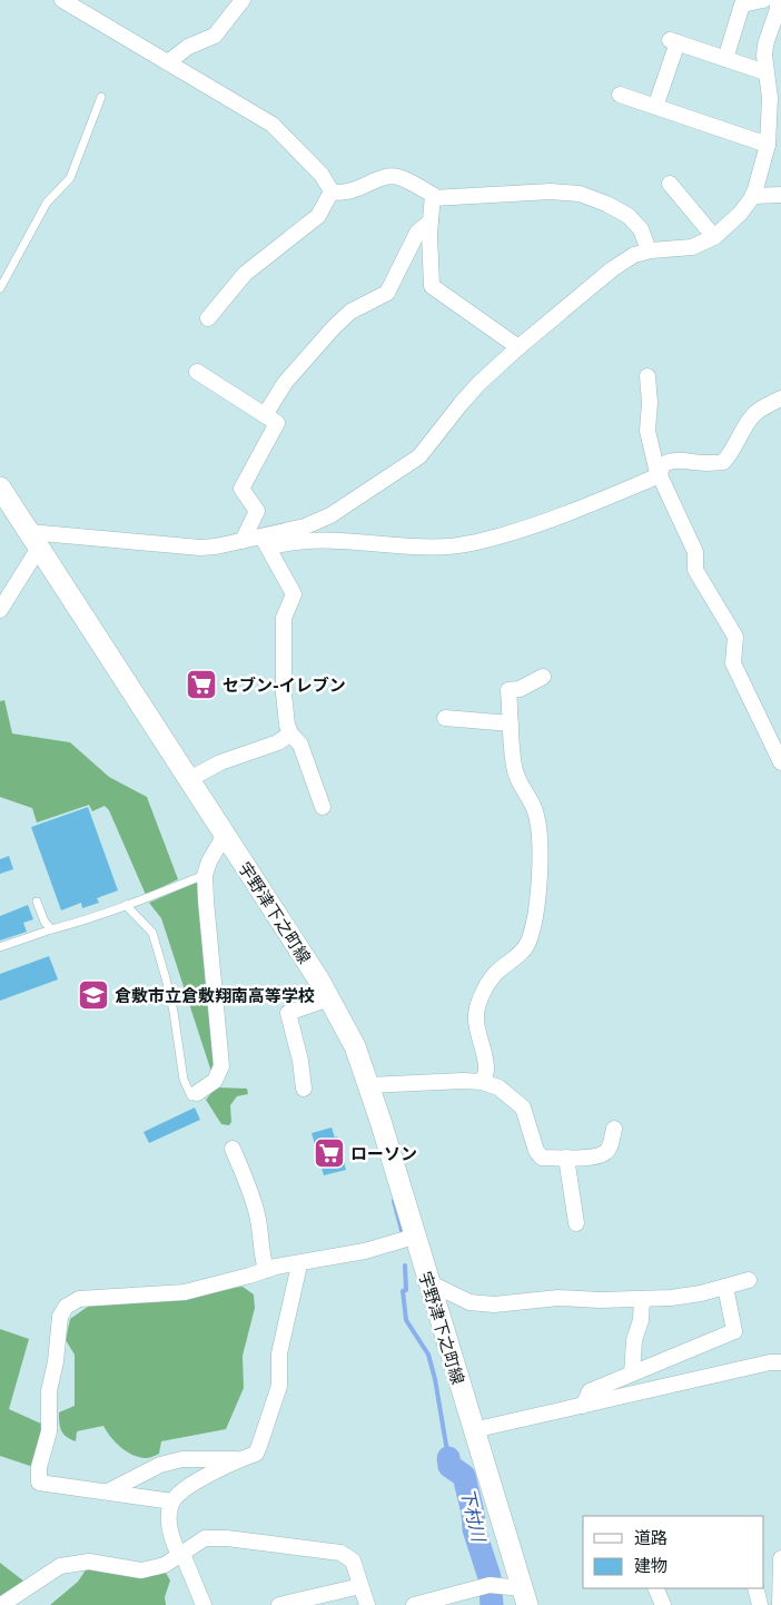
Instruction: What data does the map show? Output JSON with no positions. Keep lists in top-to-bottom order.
{
  "streets": {
    "main road": ["宇野津下之町線"]
  },
  "water": ["下村川"],
  "places": {
    "supermarket": ["セブン-イレブン", "ローソン"],
    "school or university": ["倉敷市立倉敷翔南高等学校"]
  },
  "legend": ["道路", "建物"]
}
